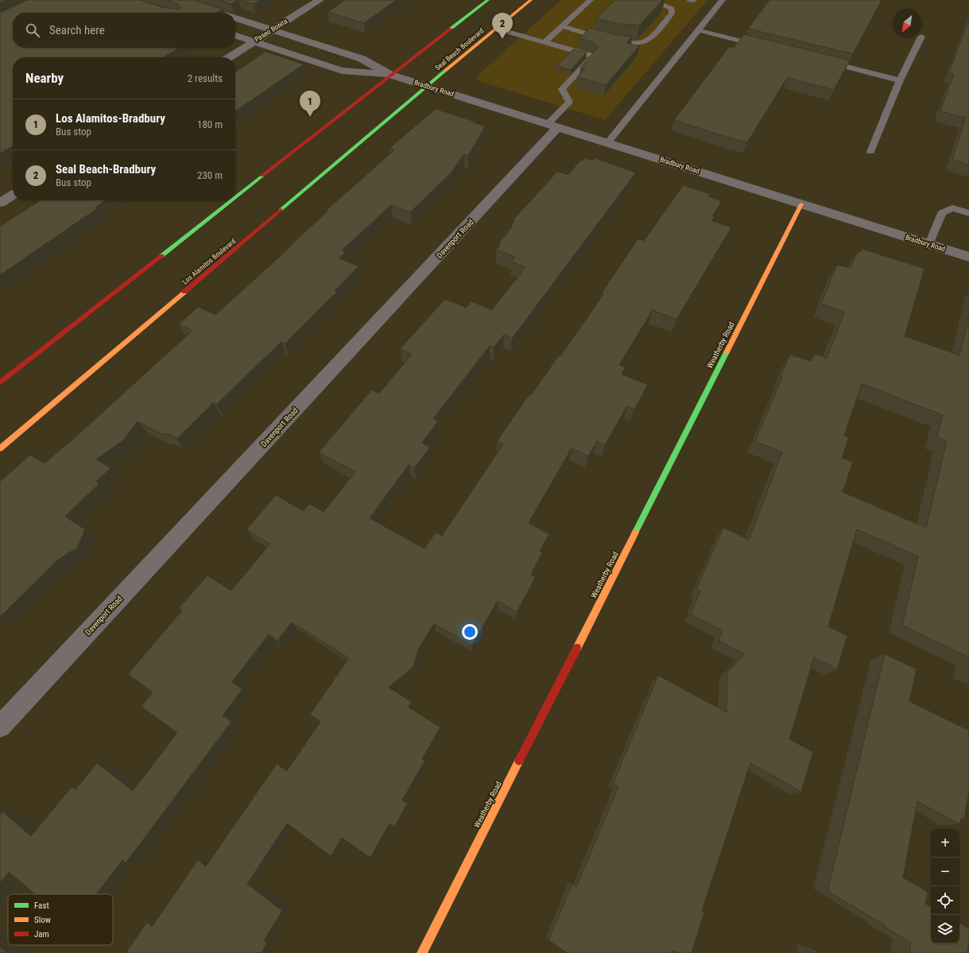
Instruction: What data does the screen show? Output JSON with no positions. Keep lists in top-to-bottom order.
{
  "streets": {
    "main road": ["Seal Beach Boulevard", "Los Alamitos Boulevard", "Weatherby Road"],
    "street": ["Paseo Bonita", "Bradbury Road", "Davenport Road"]
  },
  "crossings": [
    ["Paseo Bonita", "Bradbury Road"],
    ["Seal Beach Boulevard", "Bradbury Road"],
    ["Seal Beach Boulevard", "Los Alamitos Boulevard"],
    ["Bradbury Road", "Davenport Road"],
    ["Bradbury Road", "Los Alamitos Boulevard"],
    ["Bradbury Road", "Weatherby Road"]
  ],
  "legend": ["Fast", "Slow", "Jam"],
  "north": "bottom left",
  "page": {
    "pins": ["2", "1"],
    "search": "Search here",
    "heading": ["Nearby", "2 results"],
    "list": [
      {
        "mark": "1",
        "name": "Los Alamitos-Bradbury",
        "note": "Bus stop",
        "value": "180 m"
      },
      {
        "mark": "2",
        "name": "Seal Beach-Bradbury",
        "note": "Bus stop",
        "value": "230 m"
      }
    ],
    "map_buttons": ["+", "−"]
  }
}
